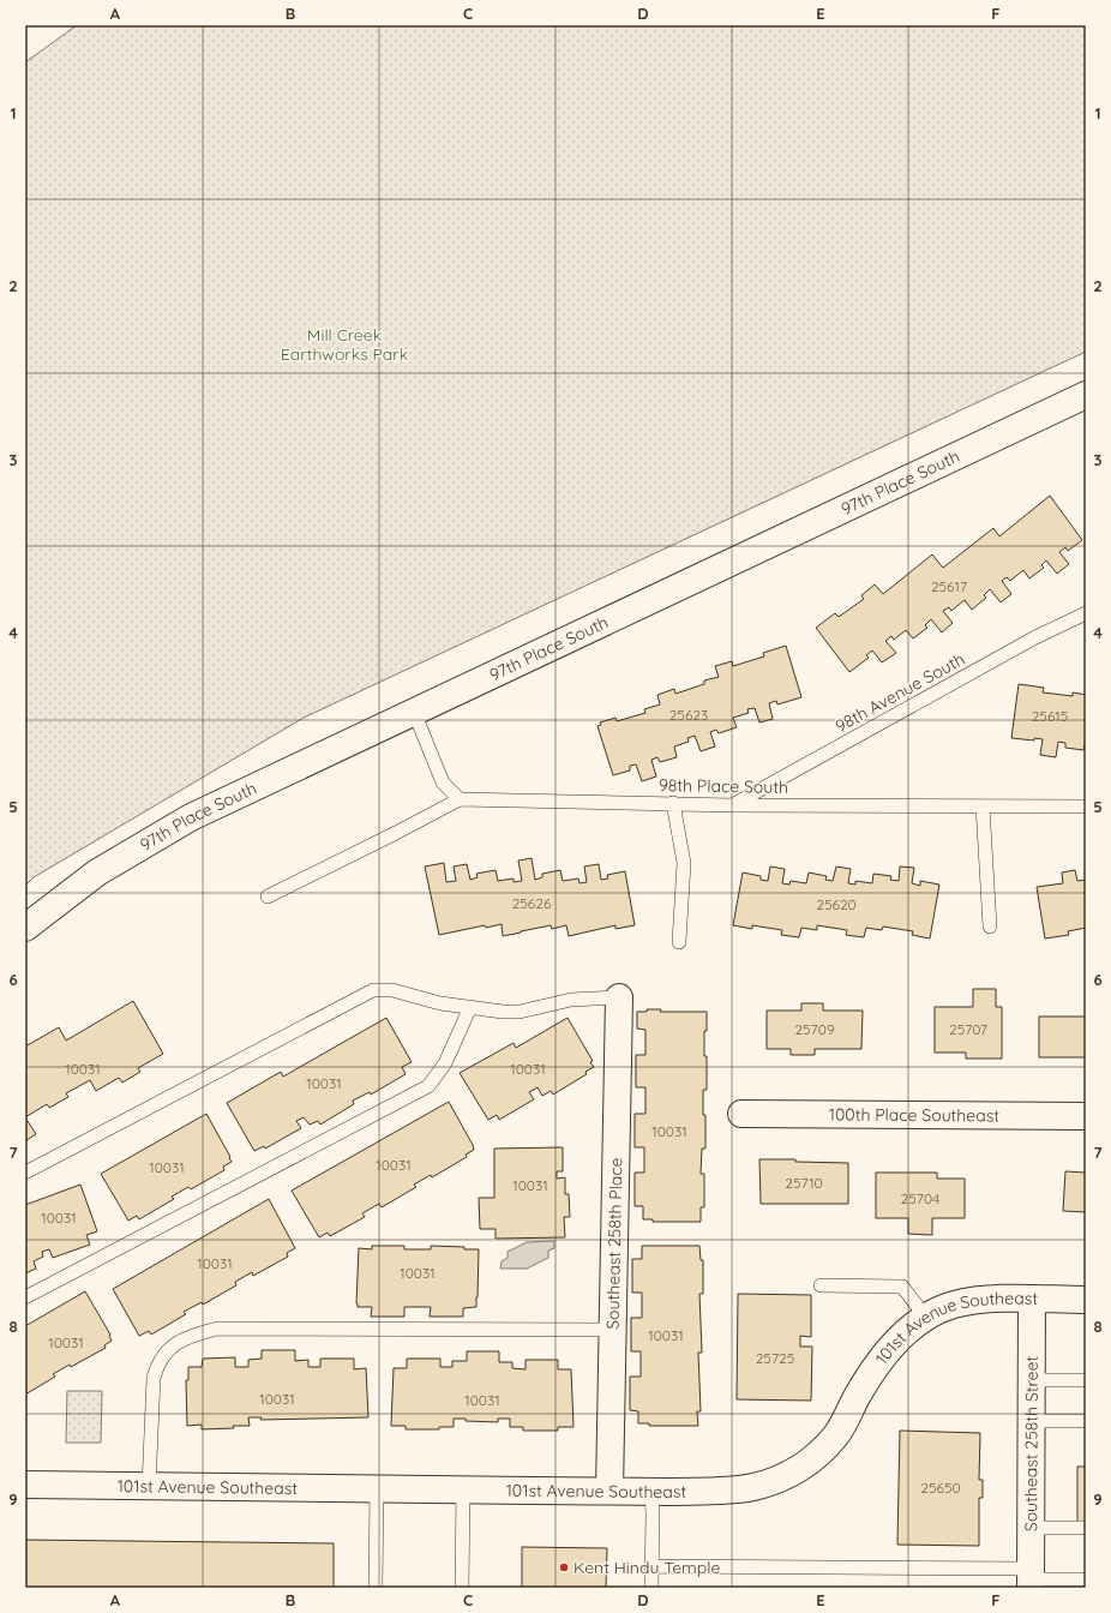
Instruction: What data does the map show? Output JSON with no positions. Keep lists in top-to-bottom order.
{
  "streets": {
    "street": [
      "97th Place South",
      "100th Place Southeast",
      "Southeast 258th Place",
      "101st Avenue Southeast",
      "Southeast 258th Street"
    ],
    "lane": ["98th Avenue South", "98th Place South"]
  },
  "crossings": [
    ["98th Avenue South", "98th Place South"],
    ["Southeast 258th Place", "101st Avenue Southeast"],
    ["101st Avenue Southeast", "Southeast 258th Street"]
  ],
  "parks": ["Mill Creek Earthworks Park"],
  "places": ["Kent Hindu Temple"],
  "house_numbers": [
    "25617",
    "25623",
    "25615",
    "25626",
    "25620",
    "25709",
    "25707",
    "10031",
    "10031",
    "10031",
    "10031",
    "10031",
    "10031",
    "25710",
    "10031",
    "25704",
    "10031",
    "10031",
    "10031",
    "10031",
    "10031",
    "25725",
    "10031",
    "10031",
    "25650"
  ],
  "grid": {
    "columns": [
      "A",
      "B",
      "C",
      "D",
      "E",
      "F"
    ],
    "rows": [
      "1",
      "2",
      "3",
      "4",
      "5",
      "6",
      "7",
      "8",
      "9"
    ]
  }
}
